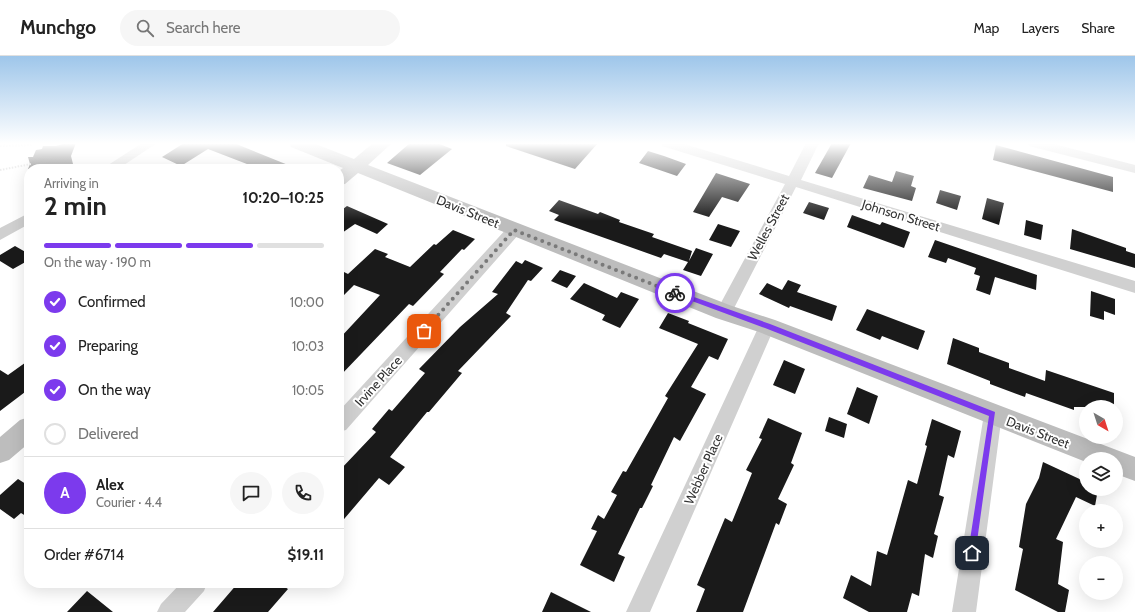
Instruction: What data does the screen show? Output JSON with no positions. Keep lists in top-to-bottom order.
{
  "streets": {
    "street": [
      "Davis Street",
      "Johnson Street",
      "Welles Street",
      "Irvine Place",
      "Webber Place"
    ]
  },
  "crossings": [
    ["Davis Street", "Welles Street"],
    ["Davis Street", "Irvine Place"],
    ["Davis Street", "Webber Place"],
    ["Johnson Street", "Welles Street"]
  ],
  "north": "bottom right",
  "page": {
    "header": "Munchgo",
    "search": "Search here",
    "nav": ["Map", "Layers", "Share"],
    "heading": ["2 min", "Arriving in", "10:20–10:25"],
    "panel": [
      "Alex",
      "Courier · 4.4",
      "Order #6714",
      "$19.11"
    ],
    "bar": "On the way · 190 m",
    "list": [
      ["Confirmed", "10:00"],
      ["Preparing", "10:03"],
      ["On the way", "10:05"],
      "Delivered"
    ],
    "map_buttons": ["+", "−"],
    "round": "A"
  }
}
